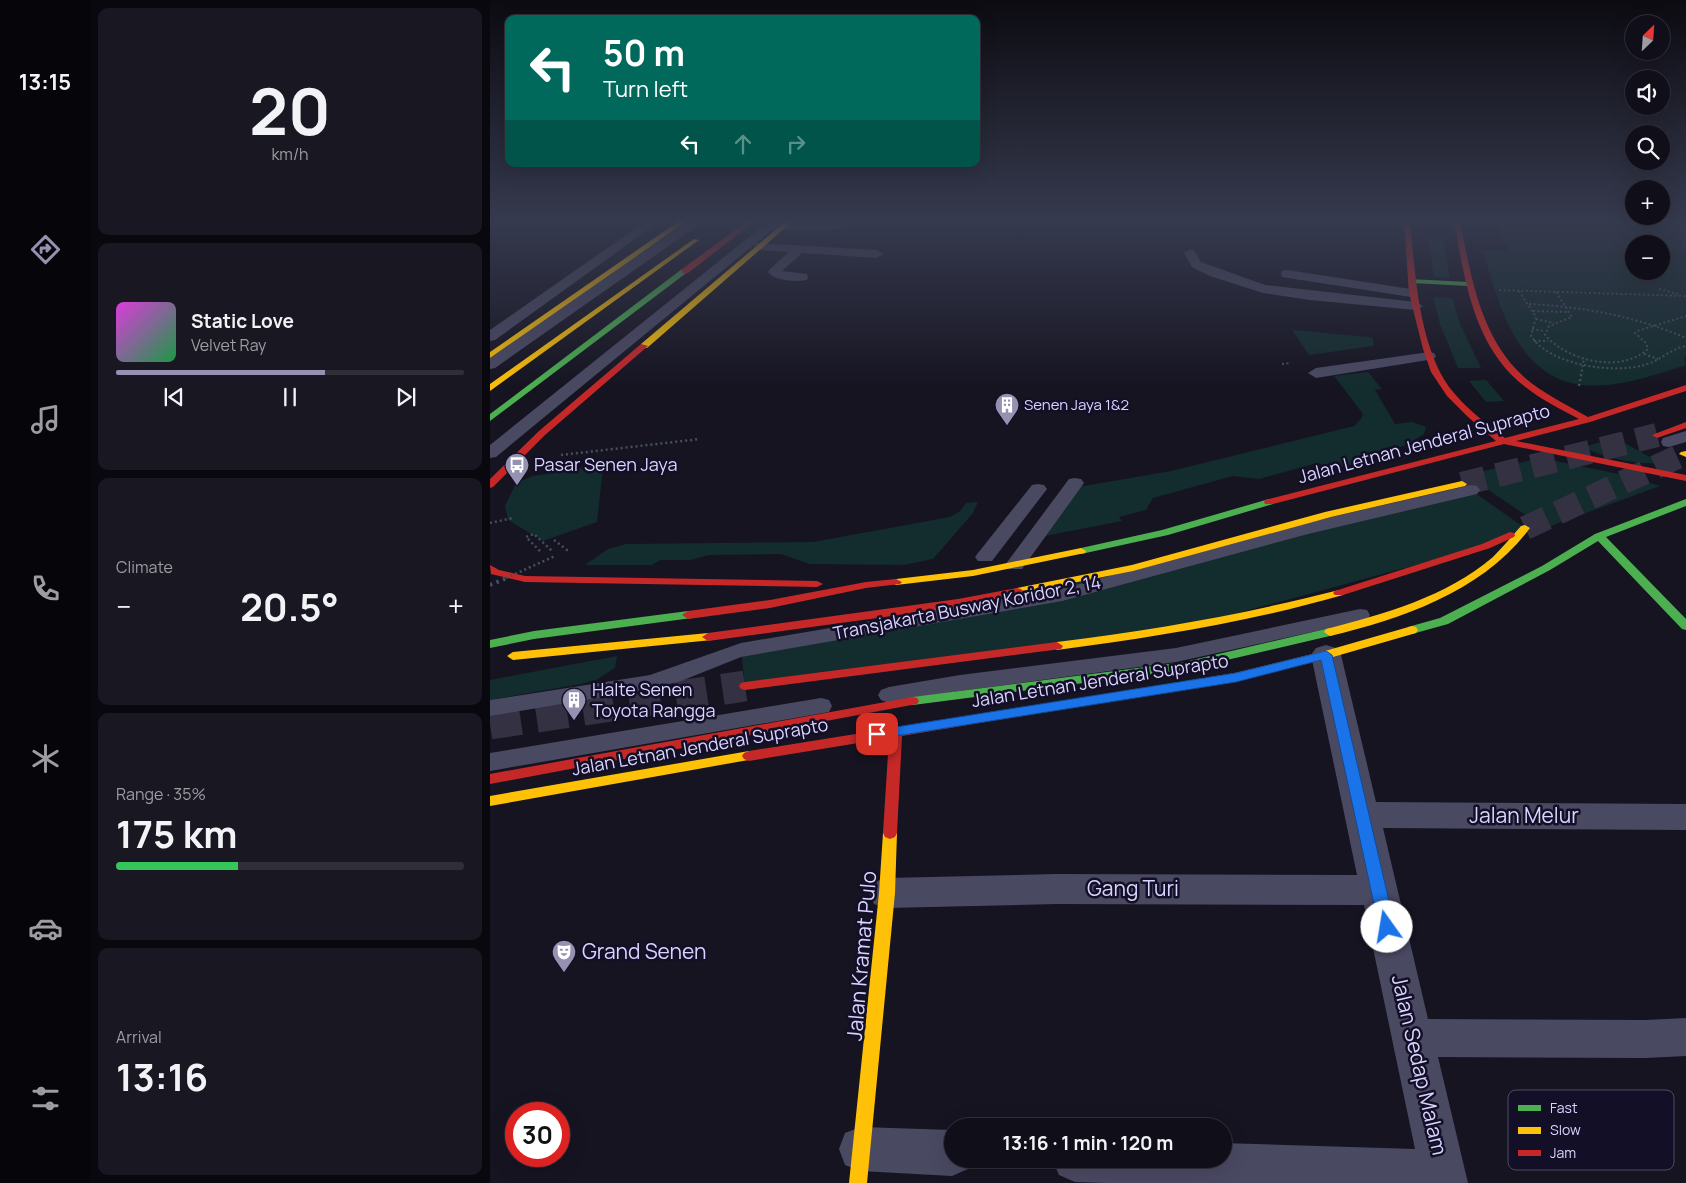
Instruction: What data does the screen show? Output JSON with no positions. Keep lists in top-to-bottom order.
{
  "streets": {
    "main road": ["Jalan Letnan Jenderal Suprapto", "Jalan Kramat Pulo"],
    "street": ["Jalan Melur", "Gang Turi", "Jalan Sedap Malam"],
    "lane": ["Transjakarta Busway Koridor 2, 14"]
  },
  "crossings": [
    ["Jalan Letnan Jenderal Suprapto", "Jalan Kramat Pulo"],
    ["Jalan Letnan Jenderal Suprapto", "Jalan Sedap Malam"],
    ["Jalan Melur", "Jalan Sedap Malam"],
    ["Gang Turi", "Jalan Kramat Pulo"],
    ["Gang Turi", "Jalan Sedap Malam"]
  ],
  "places": {
    "building": ["Senen Jaya 1&2", "Halte Senen Toyota Rangga"],
    "bus stop": ["Pasar Senen Jaya"],
    "theatre": ["Grand Senen"]
  },
  "legend": ["Fast", "Slow", "Jam"],
  "north": "top right",
  "page": {
    "tabs": "13:15",
    "tile": [
      ["20", "km/h"],
      "Climate",
      ["Range · 35%", "175 km"],
      ["Arrival", "13:16"]
    ],
    "map_buttons": ["+", "−"],
    "turn": ["50 m", "Turn left"],
    "song": ["Static Love", "Velvet Ray"],
    "heat": ["−", "20.5°", "+"],
    "limit": "30",
    "trip": "13:16 · 1 min · 120 m"
  }
}
